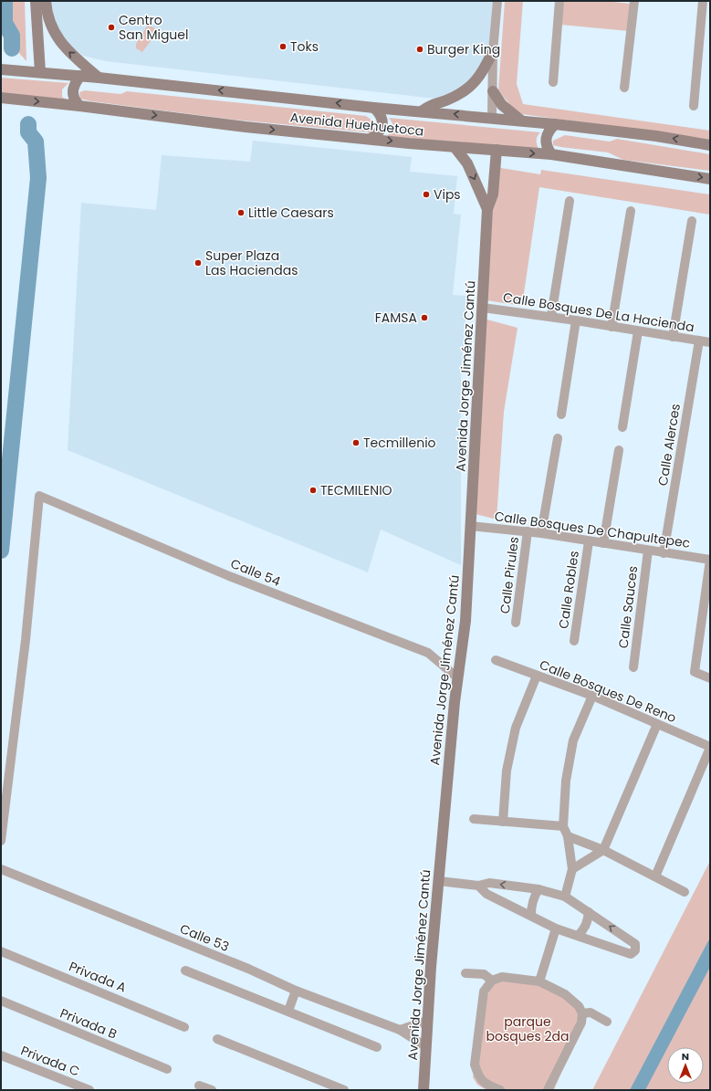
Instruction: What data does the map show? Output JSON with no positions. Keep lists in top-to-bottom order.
{
  "streets": {
    "main road": ["Avenida Huehuetoca", "Avenida Jorge Jiménez Cantú"],
    "street": [
      "Calle Bosques De La Hacienda",
      "Calle Alerces",
      "Calle Bosques De Chapultepec",
      "Calle 54",
      "Calle Pirules",
      "Calle Robles",
      "Calle Sauces",
      "Calle Bosques De Reno",
      "Calle 53",
      "Privada A",
      "Privada B",
      "Privada C"
    ]
  },
  "crossings": [
    ["Avenida Huehuetoca", "Avenida Jorge Jiménez Cantú"],
    ["Calle Bosques De La Hacienda", "Avenida Jorge Jiménez Cantú"],
    ["Calle Bosques De La Hacienda", "Calle Alerces"],
    ["Avenida Jorge Jiménez Cantú", "Calle Bosques De Chapultepec"],
    ["Avenida Jorge Jiménez Cantú", "Calle 54"],
    ["Avenida Jorge Jiménez Cantú", "Calle 53"],
    ["Calle Alerces", "Calle Bosques De Chapultepec"],
    ["Calle Bosques De Chapultepec", "Calle Pirules"],
    ["Calle Bosques De Chapultepec", "Calle Robles"],
    ["Calle Bosques De Chapultepec", "Calle Sauces"]
  ],
  "parks": ["parque bosques 2da"],
  "places": [
    "Centro San Miguel",
    "Toks",
    "Burger King",
    "Vips",
    "Little Caesars",
    "Super Plaza Las Haciendas",
    "FAMSA",
    "Tecmillenio",
    "TECMILENIO"
  ],
  "north": "top"
}
